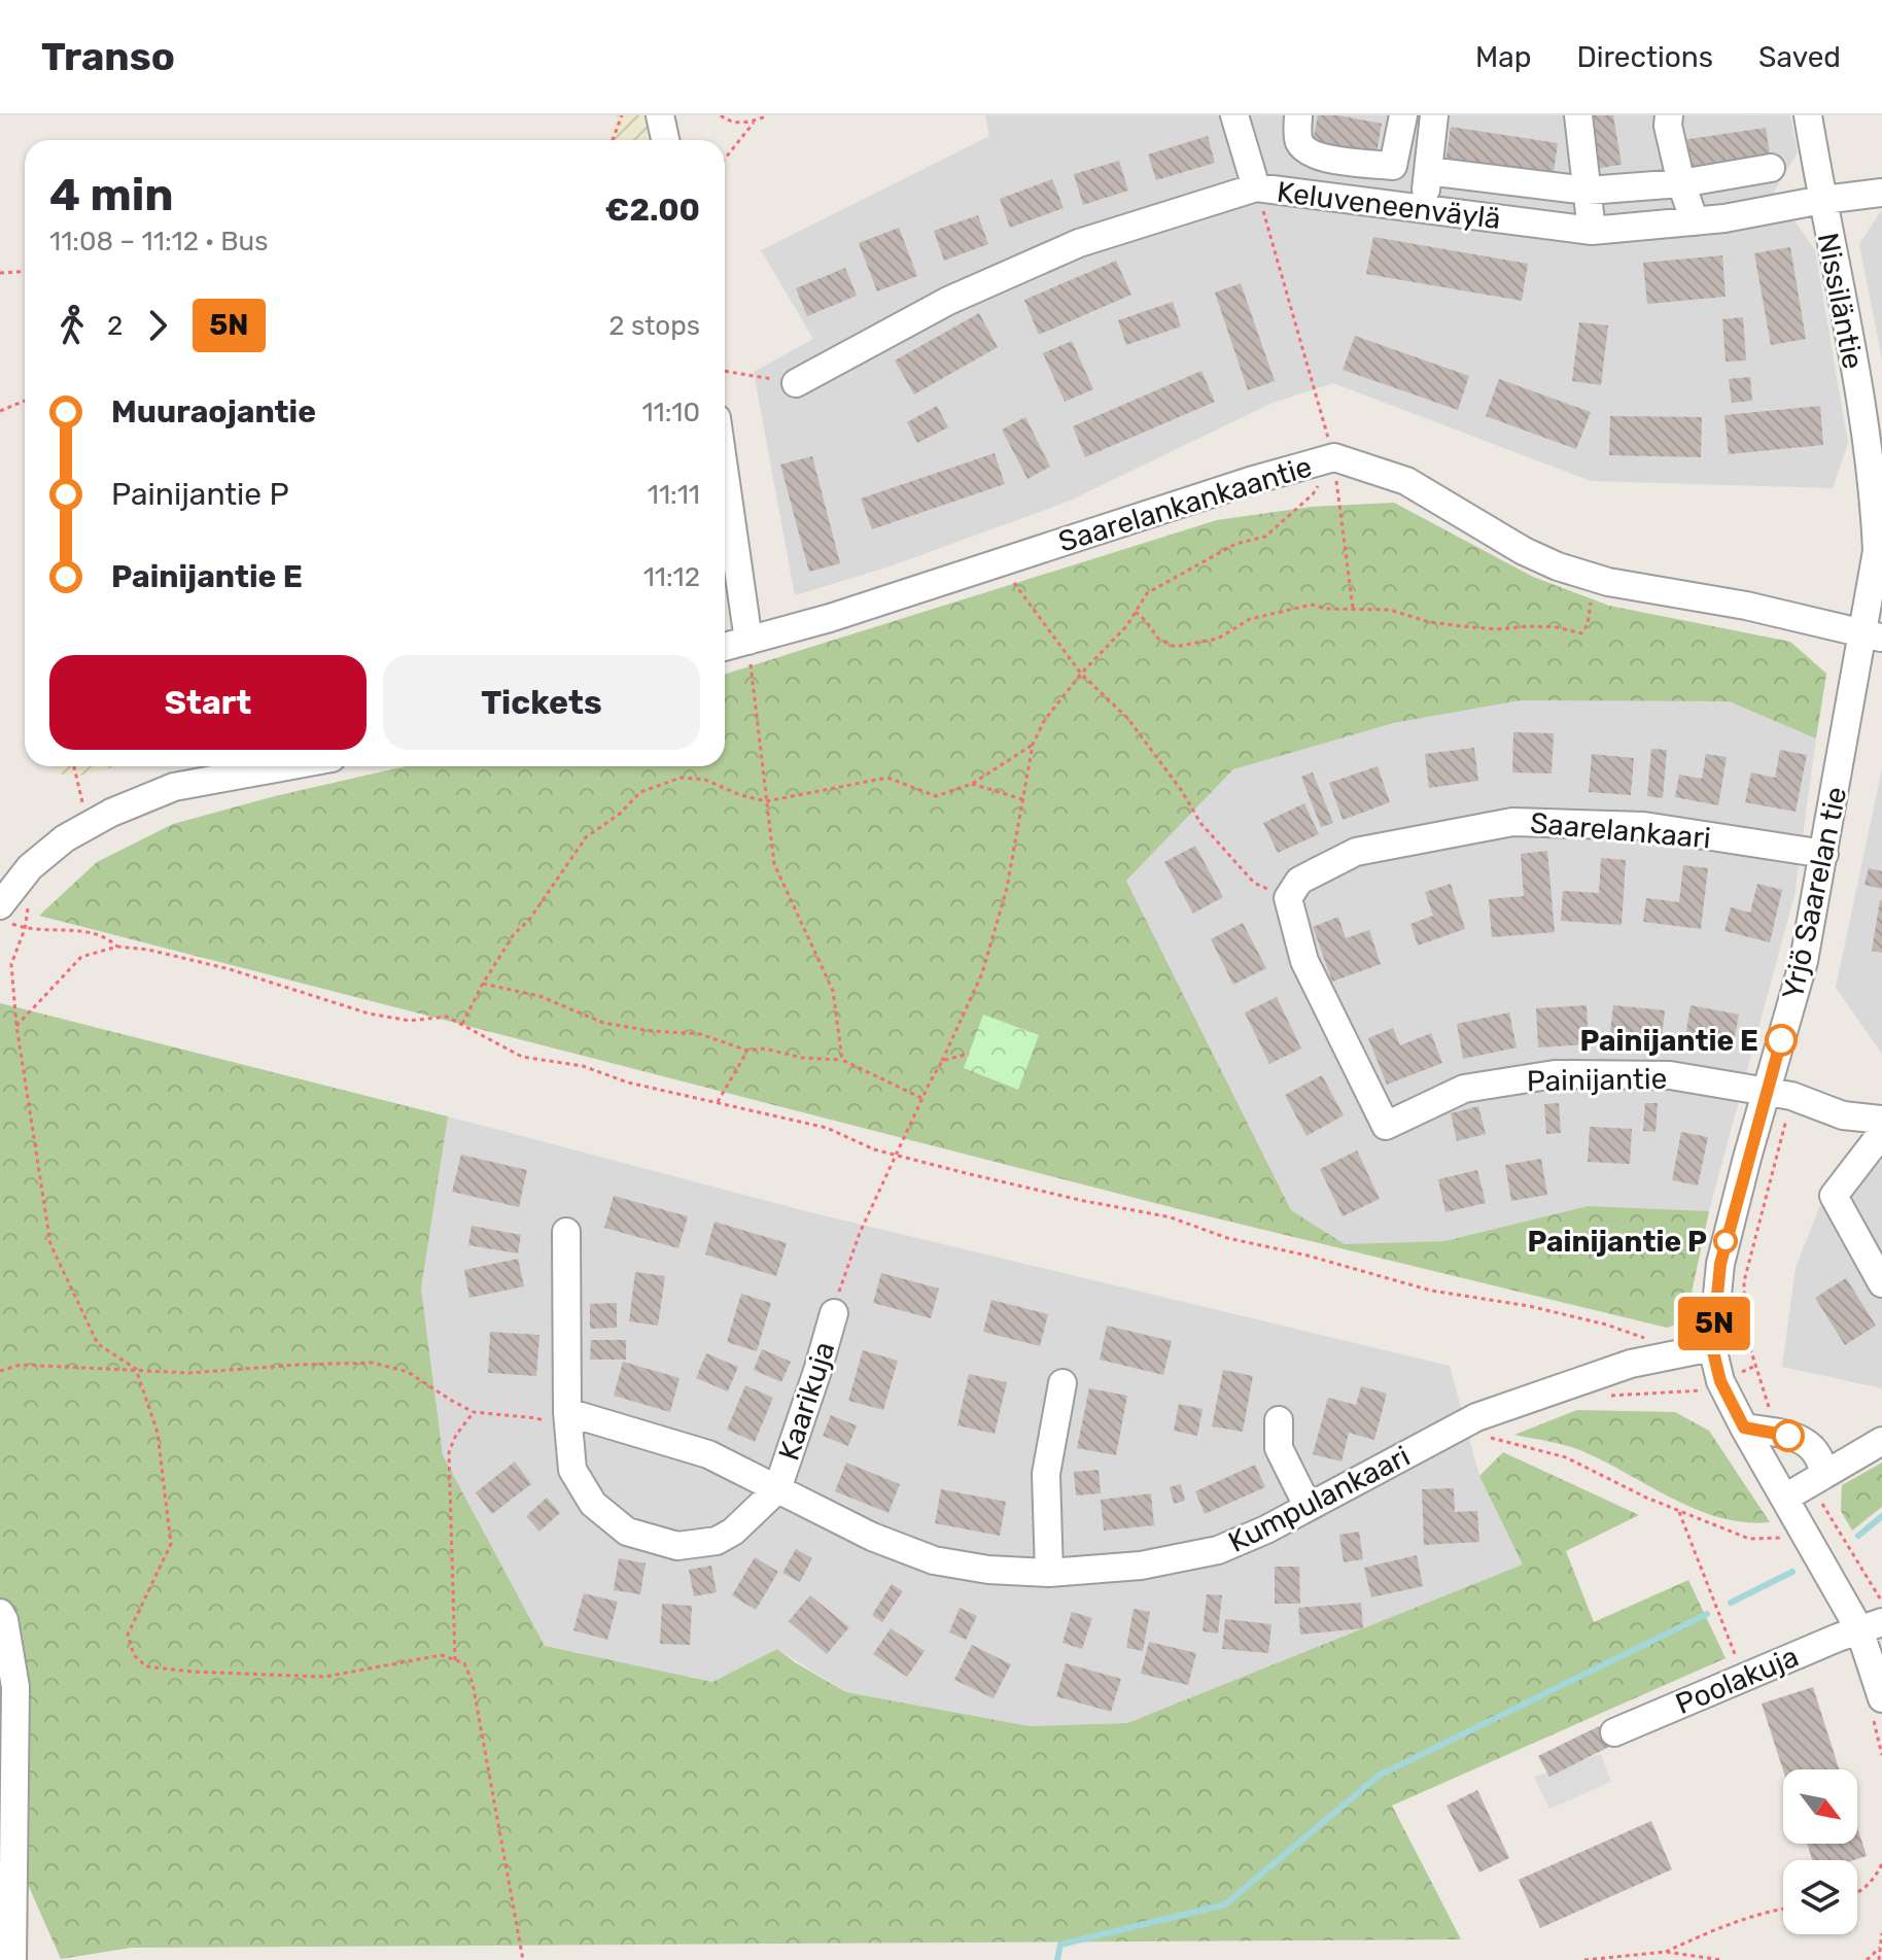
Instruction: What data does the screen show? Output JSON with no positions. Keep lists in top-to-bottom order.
{
  "streets": {
    "street": [
      "Keluveneenväylä",
      "Nissiläntie",
      "Saarelankankaantie",
      "Saarelankaari",
      "Yrjö Saarelan tie",
      "Painijantie",
      "Kaarikuja",
      "Kumpulankaari",
      "Poolakuja"
    ]
  },
  "crossings": [
    ["Keluveneenväylä", "Nissiläntie"],
    ["Nissiläntie", "Saarelankankaantie"],
    ["Nissiläntie", "Yrjö Saarelan tie"],
    ["Saarelankankaantie", "Yrjö Saarelan tie"],
    ["Saarelankaari", "Yrjö Saarelan tie"],
    ["Saarelankaari", "Painijantie"],
    ["Yrjö Saarelan tie", "Painijantie"],
    ["Yrjö Saarelan tie", "Kumpulankaari"],
    ["Yrjö Saarelan tie", "Poolakuja"],
    ["Kaarikuja", "Kumpulankaari"]
  ],
  "places": ["Painijantie E", "Painijantie P"],
  "lines": ["bus line 5N"],
  "north": "bottom right",
  "page": {
    "header": "Transo",
    "nav": ["Map", "Directions", "Saved"],
    "on_map": "5N",
    "heading": ["4 min", "11:08 – 11:12 · Bus", "€2.00"],
    "legs": ["2", "5N", "2 stops"],
    "list": [
      {
        "name": "Muuraojantie",
        "value": "11:10"
      },
      {
        "name": "Painijantie P",
        "value": "11:11"
      },
      {
        "name": "Painijantie E",
        "value": "11:12"
      }
    ],
    "buttons": ["Start", "Tickets"]
  }
}
